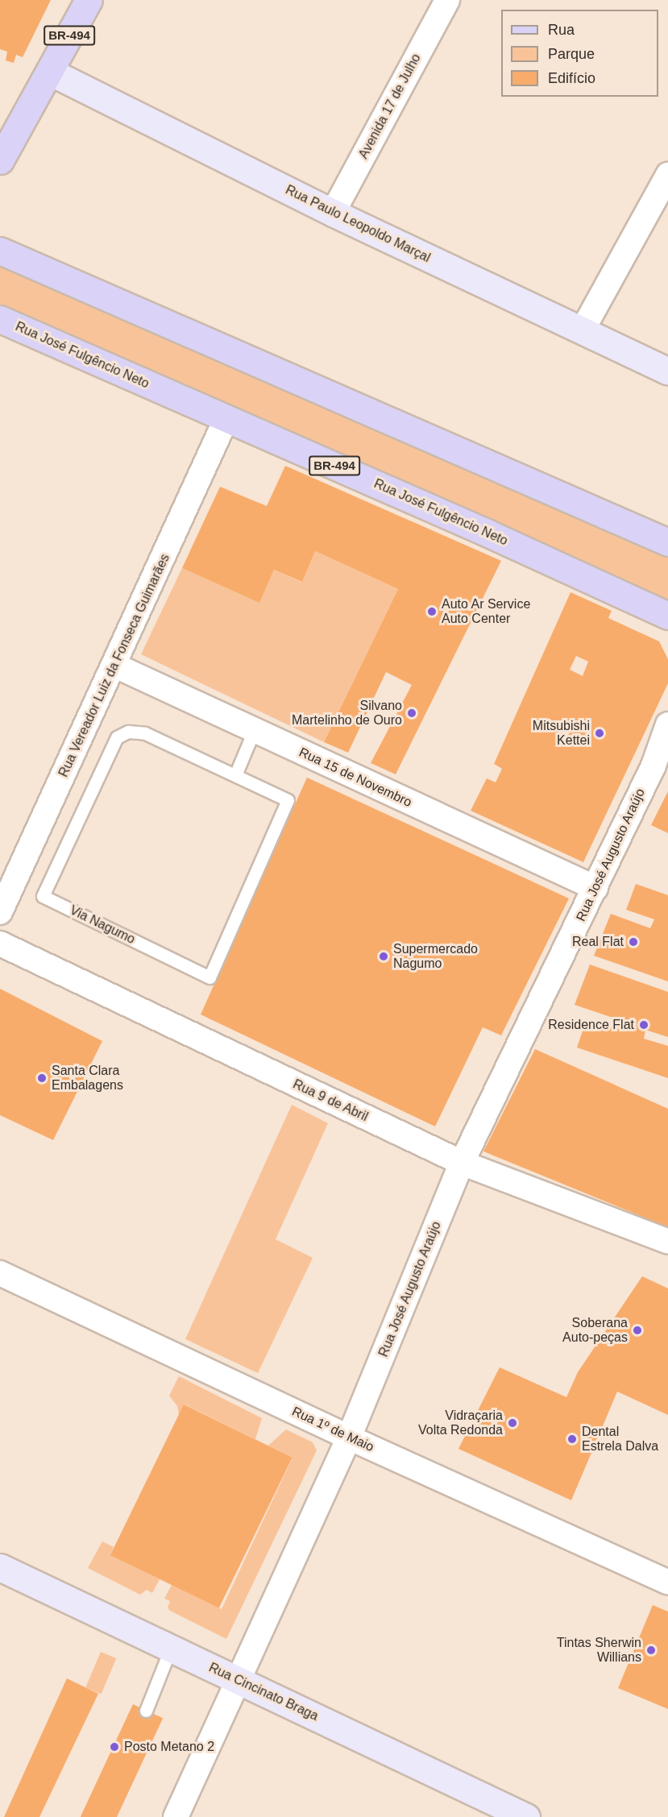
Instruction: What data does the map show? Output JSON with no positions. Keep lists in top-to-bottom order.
{
  "streets": {
    "main road": ["BR-494", "Rua José Fulgêncio Neto"],
    "street": [
      "Avenida 17 de Julho",
      "Rua Paulo Leopoldo Marçal",
      "Rua Vereador Luiz da Fonseca Guimarães",
      "Rua 15 de Novembro",
      "Rua José Augusto Araújo",
      "Rua 9 de Abril",
      "Rua 1º de Maio",
      "Rua Cincinato Braga"
    ],
    "lane": ["Via Nagumo"]
  },
  "crossings": [
    ["BR-494", "Rua Paulo Leopoldo Marçal"],
    ["Avenida 17 de Julho", "Rua Paulo Leopoldo Marçal"],
    ["Rua José Fulgêncio Neto", "Rua Vereador Luiz da Fonseca Guimarães"],
    ["Rua Vereador Luiz da Fonseca Guimarães", "Rua 15 de Novembro"],
    ["Rua 15 de Novembro", "Rua José Augusto Araújo"],
    ["Rua José Augusto Araújo", "Rua 9 de Abril"],
    ["Rua José Augusto Araújo", "Rua 1º de Maio"],
    ["Rua José Augusto Araújo", "Rua Cincinato Braga"]
  ],
  "places": [
    "Auto Ar Service Auto Center",
    "Silvano Martelinho de Ouro",
    "Mitsubishi Kettei",
    "Real Flat",
    "Supermercado Nagumo",
    "Residence Flat",
    "Santa Clara Embalagens",
    "Soberana Auto-peças",
    "Vidraçaria Volta Redonda",
    "Dental Estrela Dalva",
    "Tintas Sherwin Willians",
    "Posto Metano 2"
  ],
  "legend": ["Rua", "Parque", "Edifício"]
}
